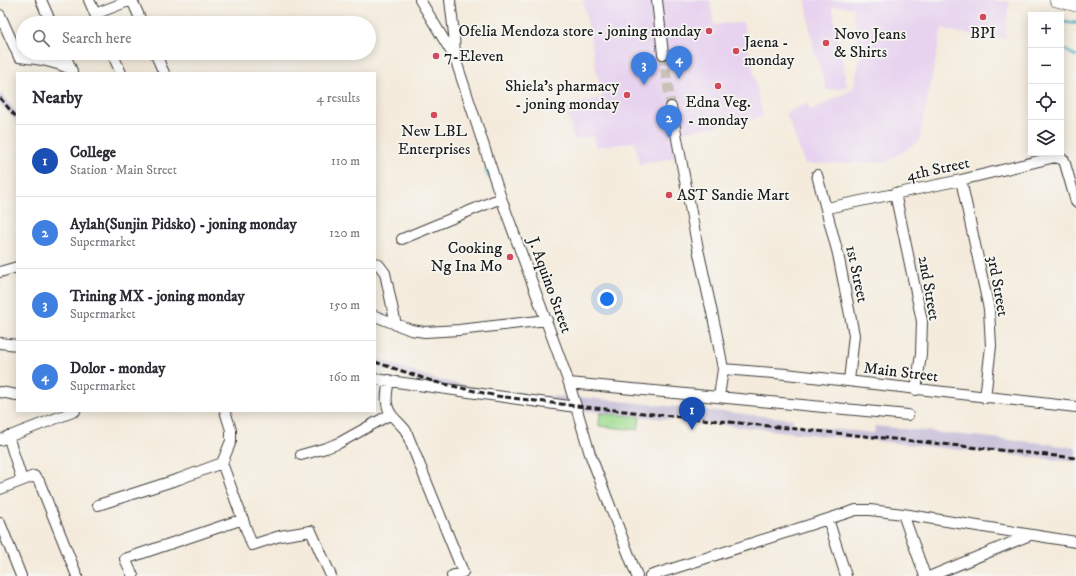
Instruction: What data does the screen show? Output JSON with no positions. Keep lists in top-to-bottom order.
{
  "streets": {
    "street": [
      "4th Street",
      "1st Street",
      "J. Aquino Street",
      "3rd Street",
      "2nd Street",
      "Main Street"
    ]
  },
  "crossings": [
    ["4th Street", "1st Street"],
    ["4th Street", "3rd Street"],
    ["4th Street", "2nd Street"],
    ["1st Street", "Main Street"],
    ["3rd Street", "Main Street"],
    ["2nd Street", "Main Street"]
  ],
  "places": [
    "BPI",
    "Ofelia Mendoza store - joning monday",
    "Novo Jeans & Shirts",
    "Jaena - monday",
    "7-Eleven",
    "Edna Veg. - monday",
    "Shiela's pharmacy - joning monday",
    "New LBL Enterprises",
    "AST Sandie Mart",
    "Cooking Ng Ina Mo"
  ],
  "page": {
    "map_buttons": ["+", "−"],
    "search": "Search here",
    "pins": [
      "4",
      "3",
      "2",
      "1"
    ],
    "heading": ["Nearby", "4 results"],
    "list": [
      {
        "mark": "1",
        "name": "College",
        "note": "Station · Main Street",
        "value": "110 m"
      },
      {
        "mark": "2",
        "name": "Aylah(Sunjin Pidsko) - joning monday",
        "note": "Supermarket",
        "value": "120 m"
      },
      {
        "mark": "3",
        "name": "Trining MX - joning monday",
        "note": "Supermarket",
        "value": "150 m"
      },
      {
        "mark": "4",
        "name": "Dolor - monday",
        "note": "Supermarket",
        "value": "160 m"
      }
    ]
  }
}
